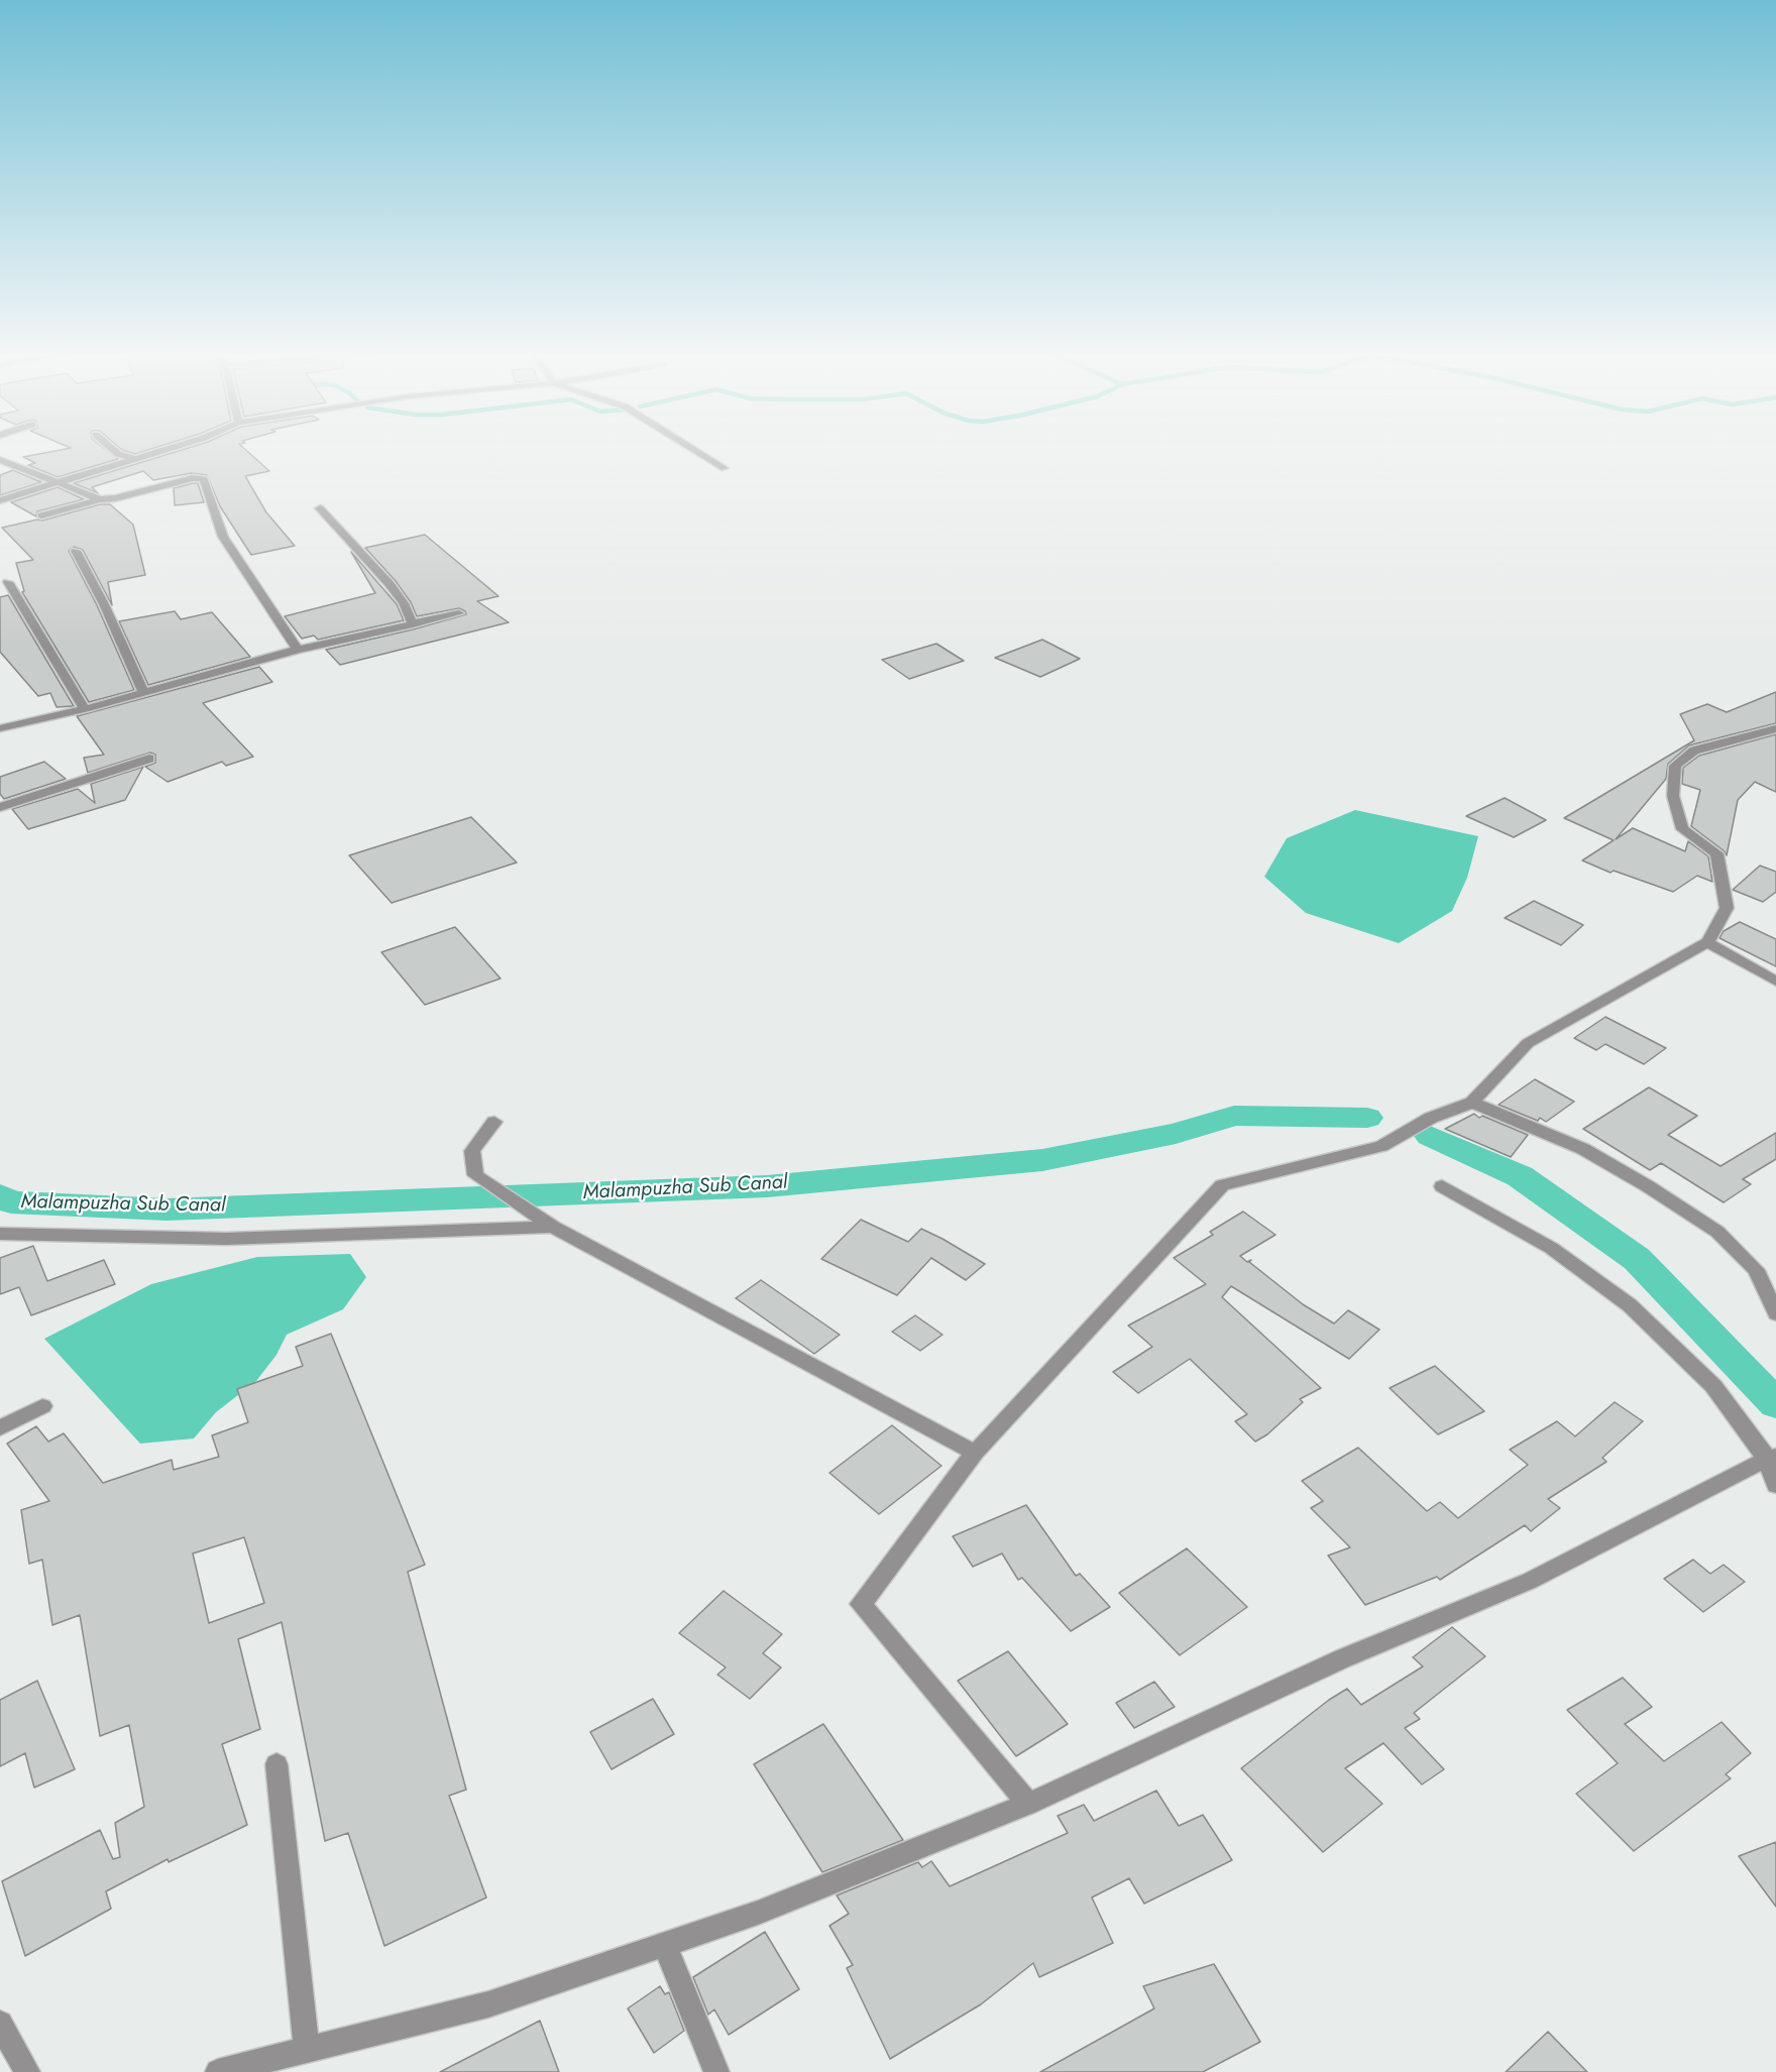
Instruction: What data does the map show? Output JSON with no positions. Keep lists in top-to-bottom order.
{
  "water": ["Malampuzha Sub Canal"]
}
